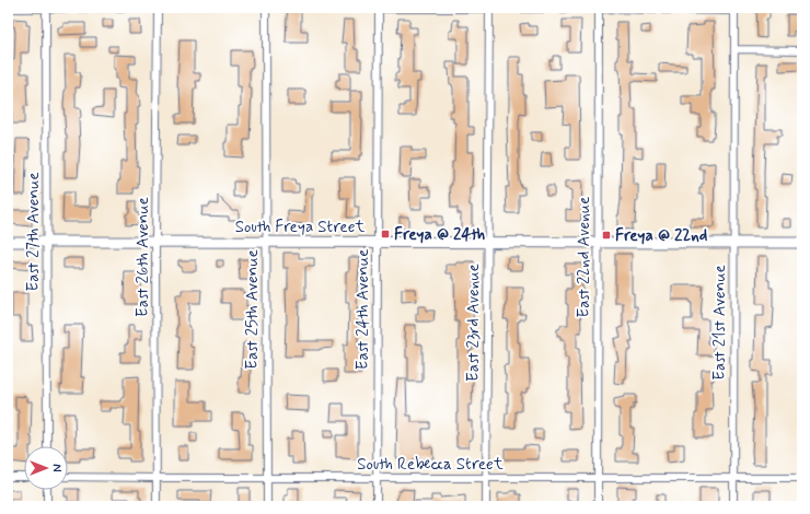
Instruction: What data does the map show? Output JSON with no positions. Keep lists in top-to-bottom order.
{
  "streets": {
    "main road": ["South Freya Street"],
    "street": [
      "East 27th Avenue",
      "East 26th Avenue",
      "East 22nd Avenue",
      "East 25th Avenue",
      "East 24th Avenue",
      "East 23rd Avenue",
      "East 21st Avenue",
      "South Rebecca Street"
    ]
  },
  "crossings": [
    ["South Freya Street", "East 27th Avenue"],
    ["South Freya Street", "East 26th Avenue"],
    ["South Freya Street", "East 22nd Avenue"],
    ["South Freya Street", "East 25th Avenue"],
    ["South Freya Street", "East 24th Avenue"],
    ["South Freya Street", "East 23rd Avenue"],
    ["South Freya Street", "East 21st Avenue"],
    ["East 26th Avenue", "South Rebecca Street"],
    ["East 22nd Avenue", "South Rebecca Street"],
    ["East 25th Avenue", "South Rebecca Street"],
    ["East 24th Avenue", "South Rebecca Street"],
    ["East 23rd Avenue", "South Rebecca Street"],
    ["East 21st Avenue", "South Rebecca Street"]
  ],
  "places": {
    "transit": ["Freya @ 24th", "Freya @ 22nd"]
  },
  "north": "right"
}
